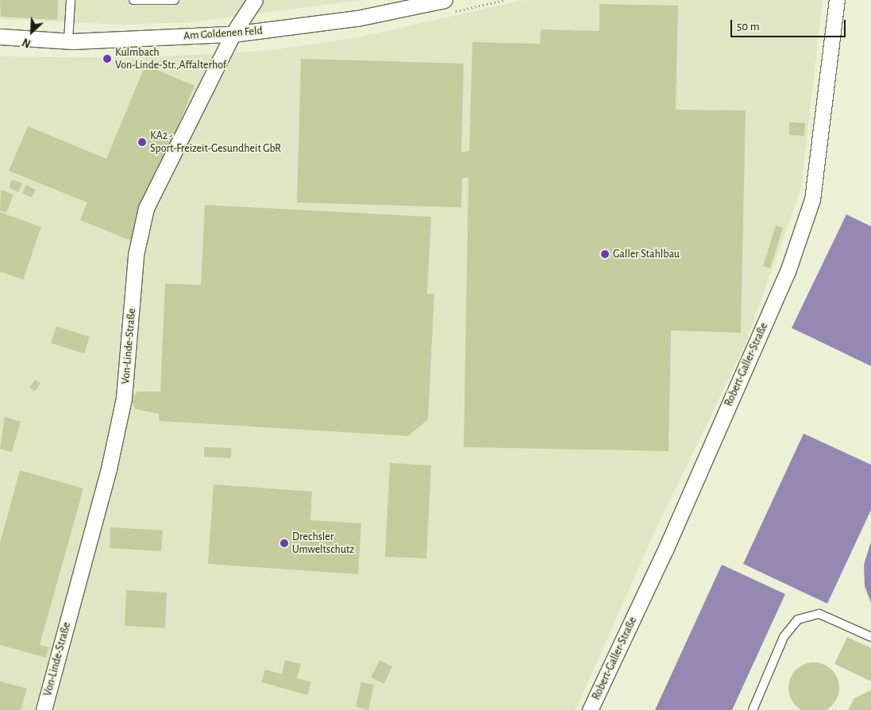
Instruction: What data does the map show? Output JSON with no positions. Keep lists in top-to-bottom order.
{
  "streets": {
    "street": ["Am Goldenen Feld", "Von-Linde-Straße", "Robert-Galler-Straße"]
  },
  "crossings": [
    ["Am Goldenen Feld", "Von-Linde-Straße"]
  ],
  "places": [
    "Kulmbach Von-Linde-Str.,Affalterhof",
    "KA2 - Sport-Freizeit-Gesundheit GbR",
    "Galler Stahlbau",
    "Drechsler Umweltschutz"
  ],
  "scale_bar": "50 m",
  "north": "bottom left"
}
